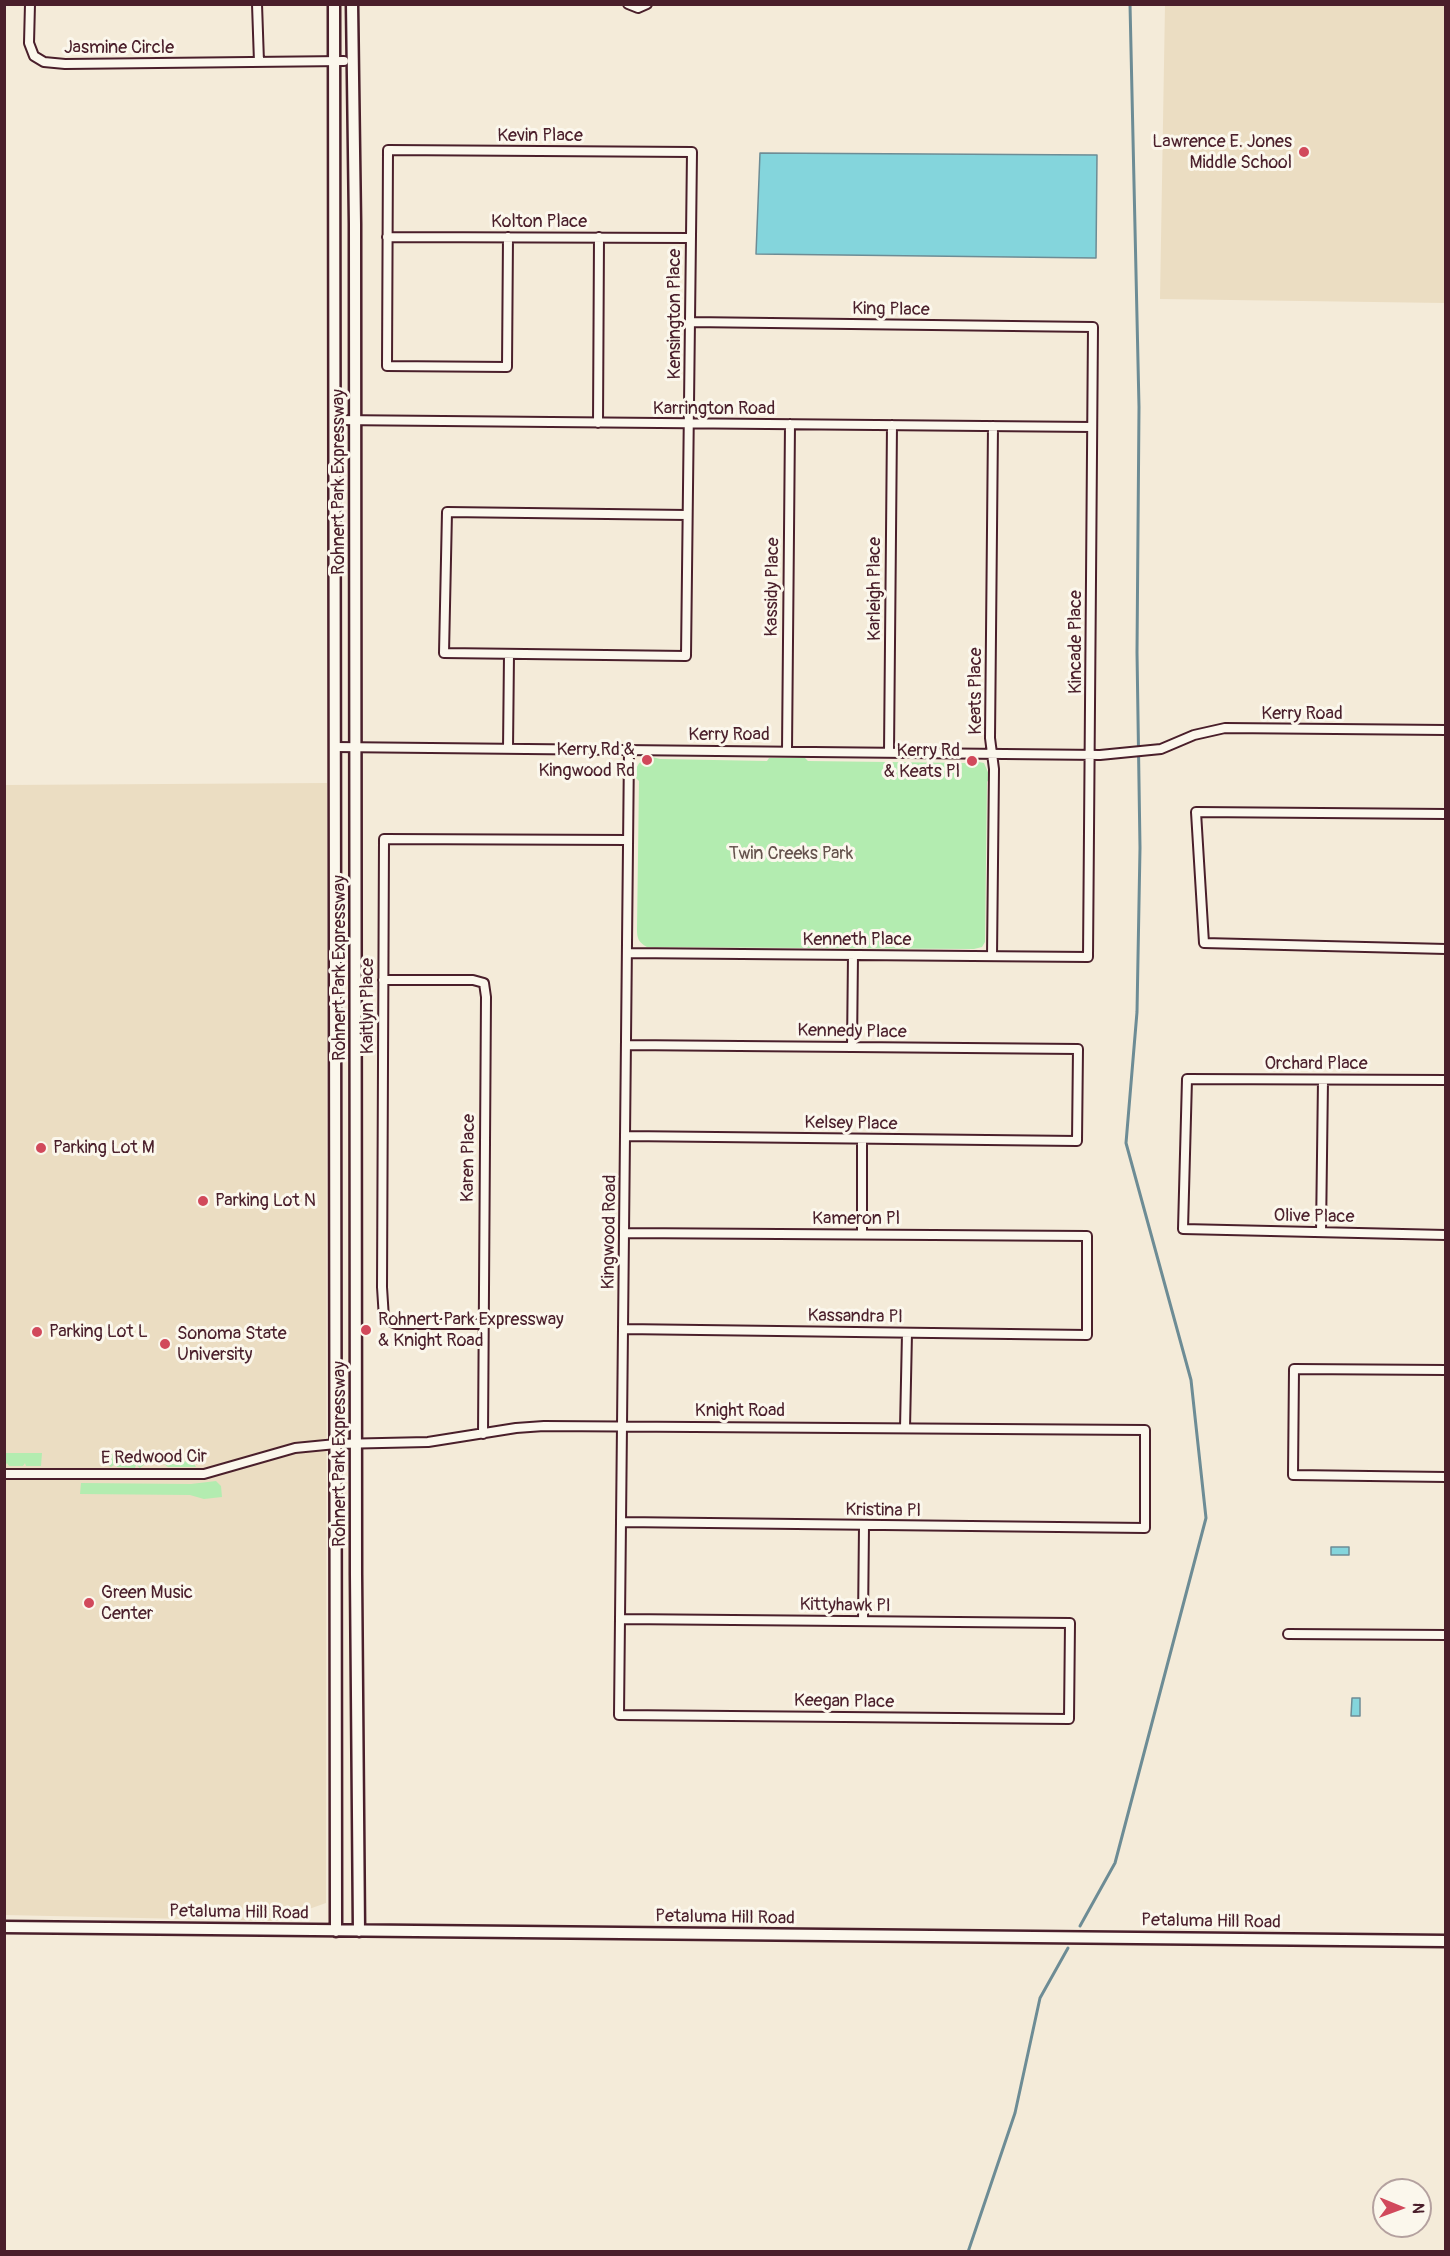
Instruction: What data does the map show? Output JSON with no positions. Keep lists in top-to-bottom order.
{
  "streets": {
    "main road": ["Rohnert Park Expressway", "Petaluma Hill Road"],
    "street": [
      "Jasmine Circle",
      "Kevin Place",
      "Kolton Place",
      "King Place",
      "Kensington Place",
      "Karrington Road",
      "Kassidy Place",
      "Karleigh Place",
      "Kincade Place",
      "Keats Place",
      "Kerry Road",
      "Kenneth Place",
      "Kaitlyn Place",
      "Kennedy Place",
      "Orchard Place",
      "Kelsey Place",
      "Karen Place",
      "Olive Place",
      "Kameron Pl",
      "Kingwood Road",
      "Kassandra Pl",
      "Knight Road",
      "E Redwood Cir",
      "Kristina Pl",
      "Kittyhawk Pl",
      "Keegan Place"
    ]
  },
  "crossings": [
    ["Jasmine Circle", "Rohnert Park Expressway"],
    ["Kevin Place", "Kolton Place"],
    ["Kevin Place", "Kensington Place"],
    ["Kolton Place", "Kensington Place"],
    ["King Place", "Kensington Place"],
    ["King Place", "Kincade Place"],
    ["Kensington Place", "Karrington Road"],
    ["Karrington Road", "Rohnert Park Expressway"],
    ["Karrington Road", "Kassidy Place"],
    ["Karrington Road", "Karleigh Place"],
    ["Karrington Road", "Kincade Place"],
    ["Karrington Road", "Keats Place"],
    ["Rohnert Park Expressway", "Kerry Road"],
    ["Rohnert Park Expressway", "Knight Road"],
    ["Rohnert Park Expressway", "E Redwood Cir"],
    ["Rohnert Park Expressway", "Petaluma Hill Road"],
    ["Kassidy Place", "Kerry Road"],
    ["Karleigh Place", "Kerry Road"],
    ["Kincade Place", "Kerry Road"],
    ["Kincade Place", "Kenneth Place"],
    ["Keats Place", "Kerry Road"],
    ["Keats Place", "Kenneth Place"],
    ["Kerry Road", "Kingwood Road"],
    ["Kenneth Place", "Kingwood Road"],
    ["Kaitlyn Place", "Karen Place"],
    ["Kaitlyn Place", "Kingwood Road"],
    ["Kennedy Place", "Kelsey Place"],
    ["Kennedy Place", "Kingwood Road"],
    ["Orchard Place", "Olive Place"],
    ["Kelsey Place", "Kingwood Road"],
    ["Karen Place", "Knight Road"],
    ["Kameron Pl", "Kingwood Road"],
    ["Kameron Pl", "Kassandra Pl"],
    ["Kingwood Road", "Kassandra Pl"],
    ["Kingwood Road", "Knight Road"],
    ["Kingwood Road", "Kristina Pl"],
    ["Kingwood Road", "Kittyhawk Pl"],
    ["Kingwood Road", "Keegan Place"],
    ["Knight Road", "E Redwood Cir"],
    ["Knight Road", "Kristina Pl"],
    ["Kittyhawk Pl", "Keegan Place"]
  ],
  "parks": ["Twin Creeks Park"],
  "places": [
    "Lawrence E. Jones Middle School",
    "Kerry Rd & Kingwood Rd",
    "Kerry Rd & Keats Pl",
    "Parking Lot M",
    "Parking Lot N",
    "Rohnert Park Expressway & Knight Road",
    "Parking Lot L",
    "Sonoma State University",
    "Green Music Center"
  ],
  "north": "right"
}
